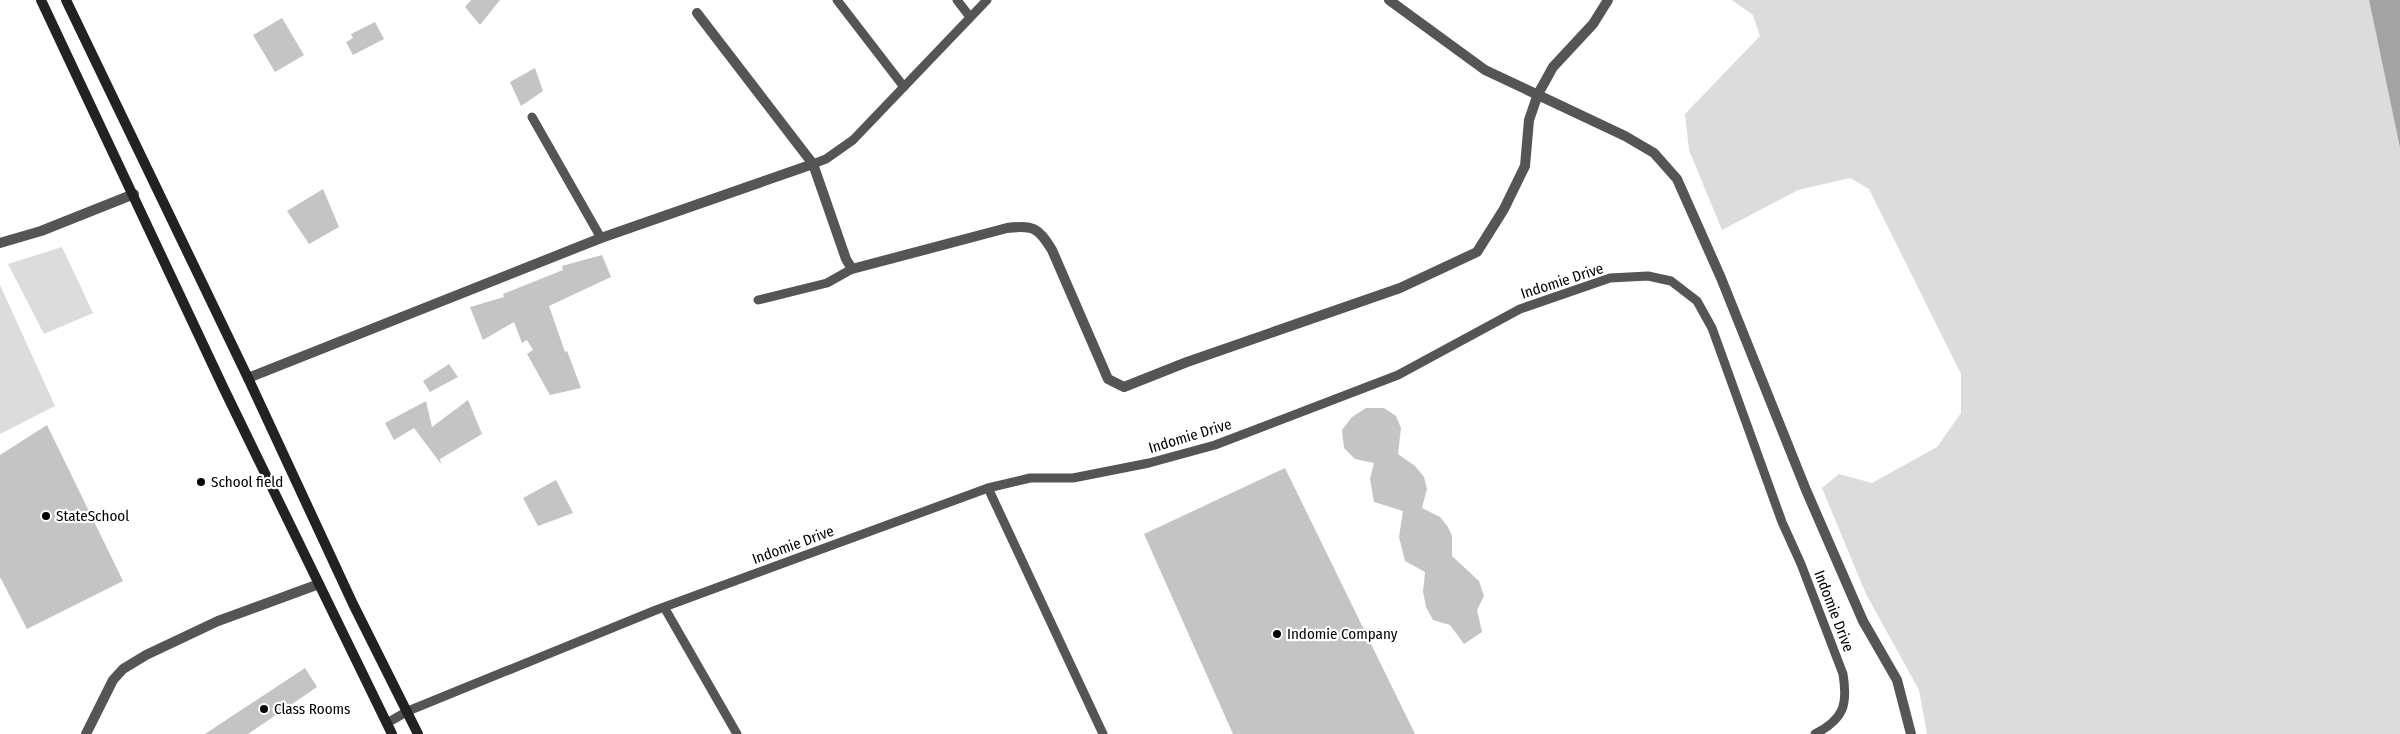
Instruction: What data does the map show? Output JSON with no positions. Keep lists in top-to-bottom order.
{
  "streets": {
    "lane": ["Indomie Drive"]
  },
  "places": [
    "School field",
    "StateSchool",
    "Indomie Company",
    "Class Rooms"
  ]
}
